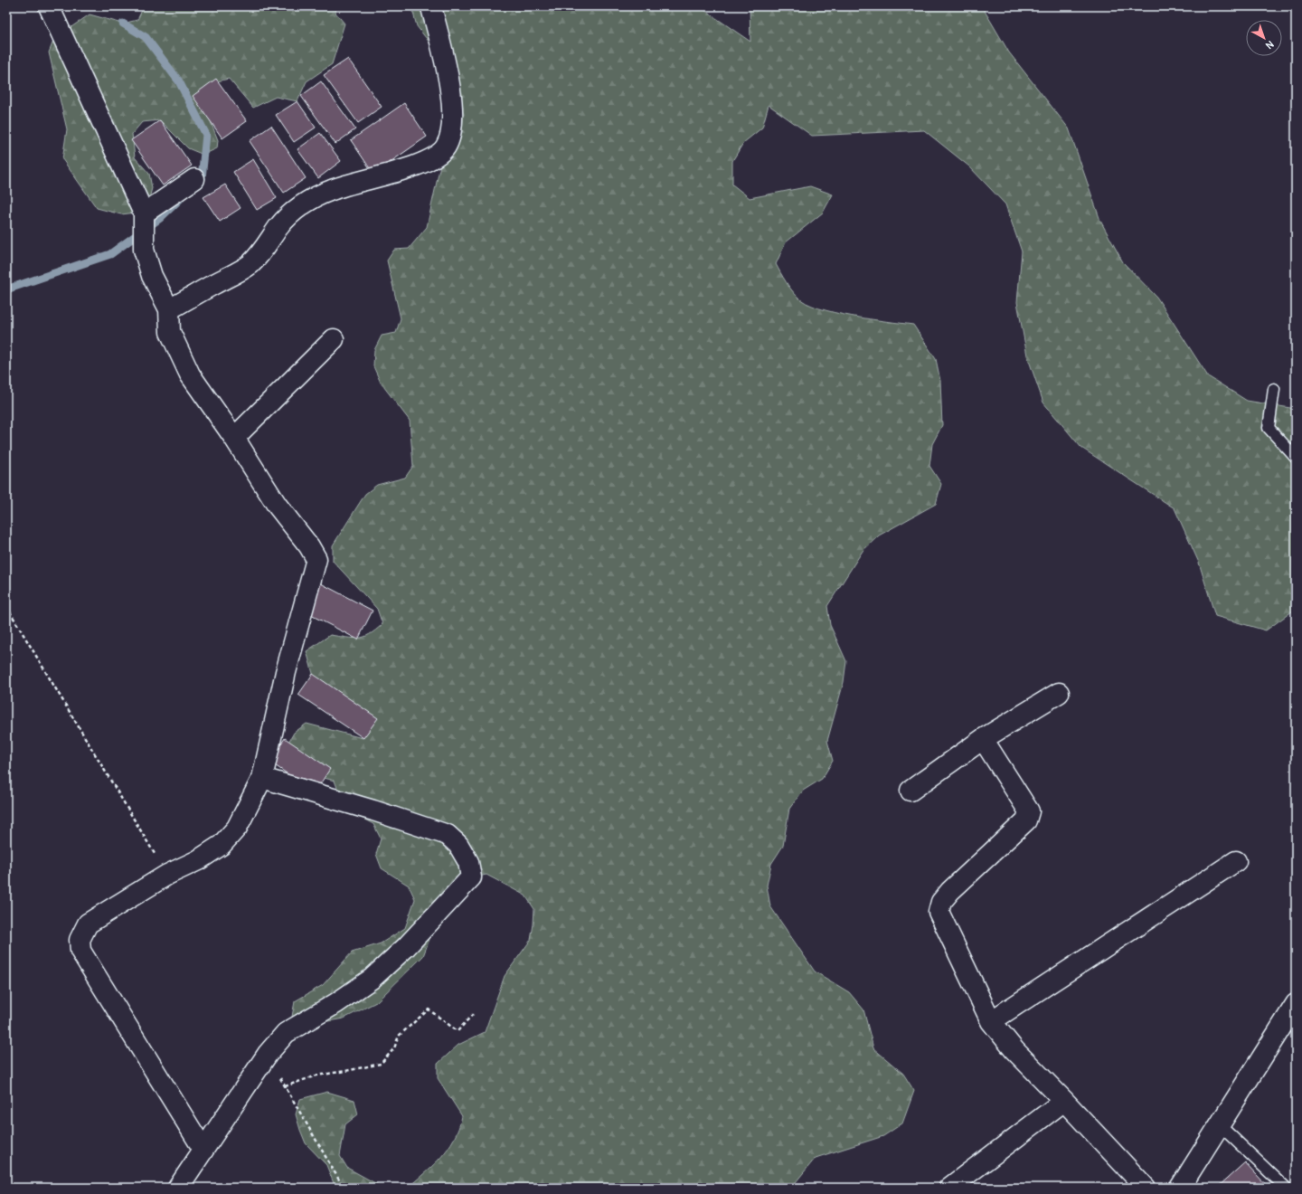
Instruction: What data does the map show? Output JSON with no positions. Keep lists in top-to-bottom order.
{
  "north": "bottom right"
}
